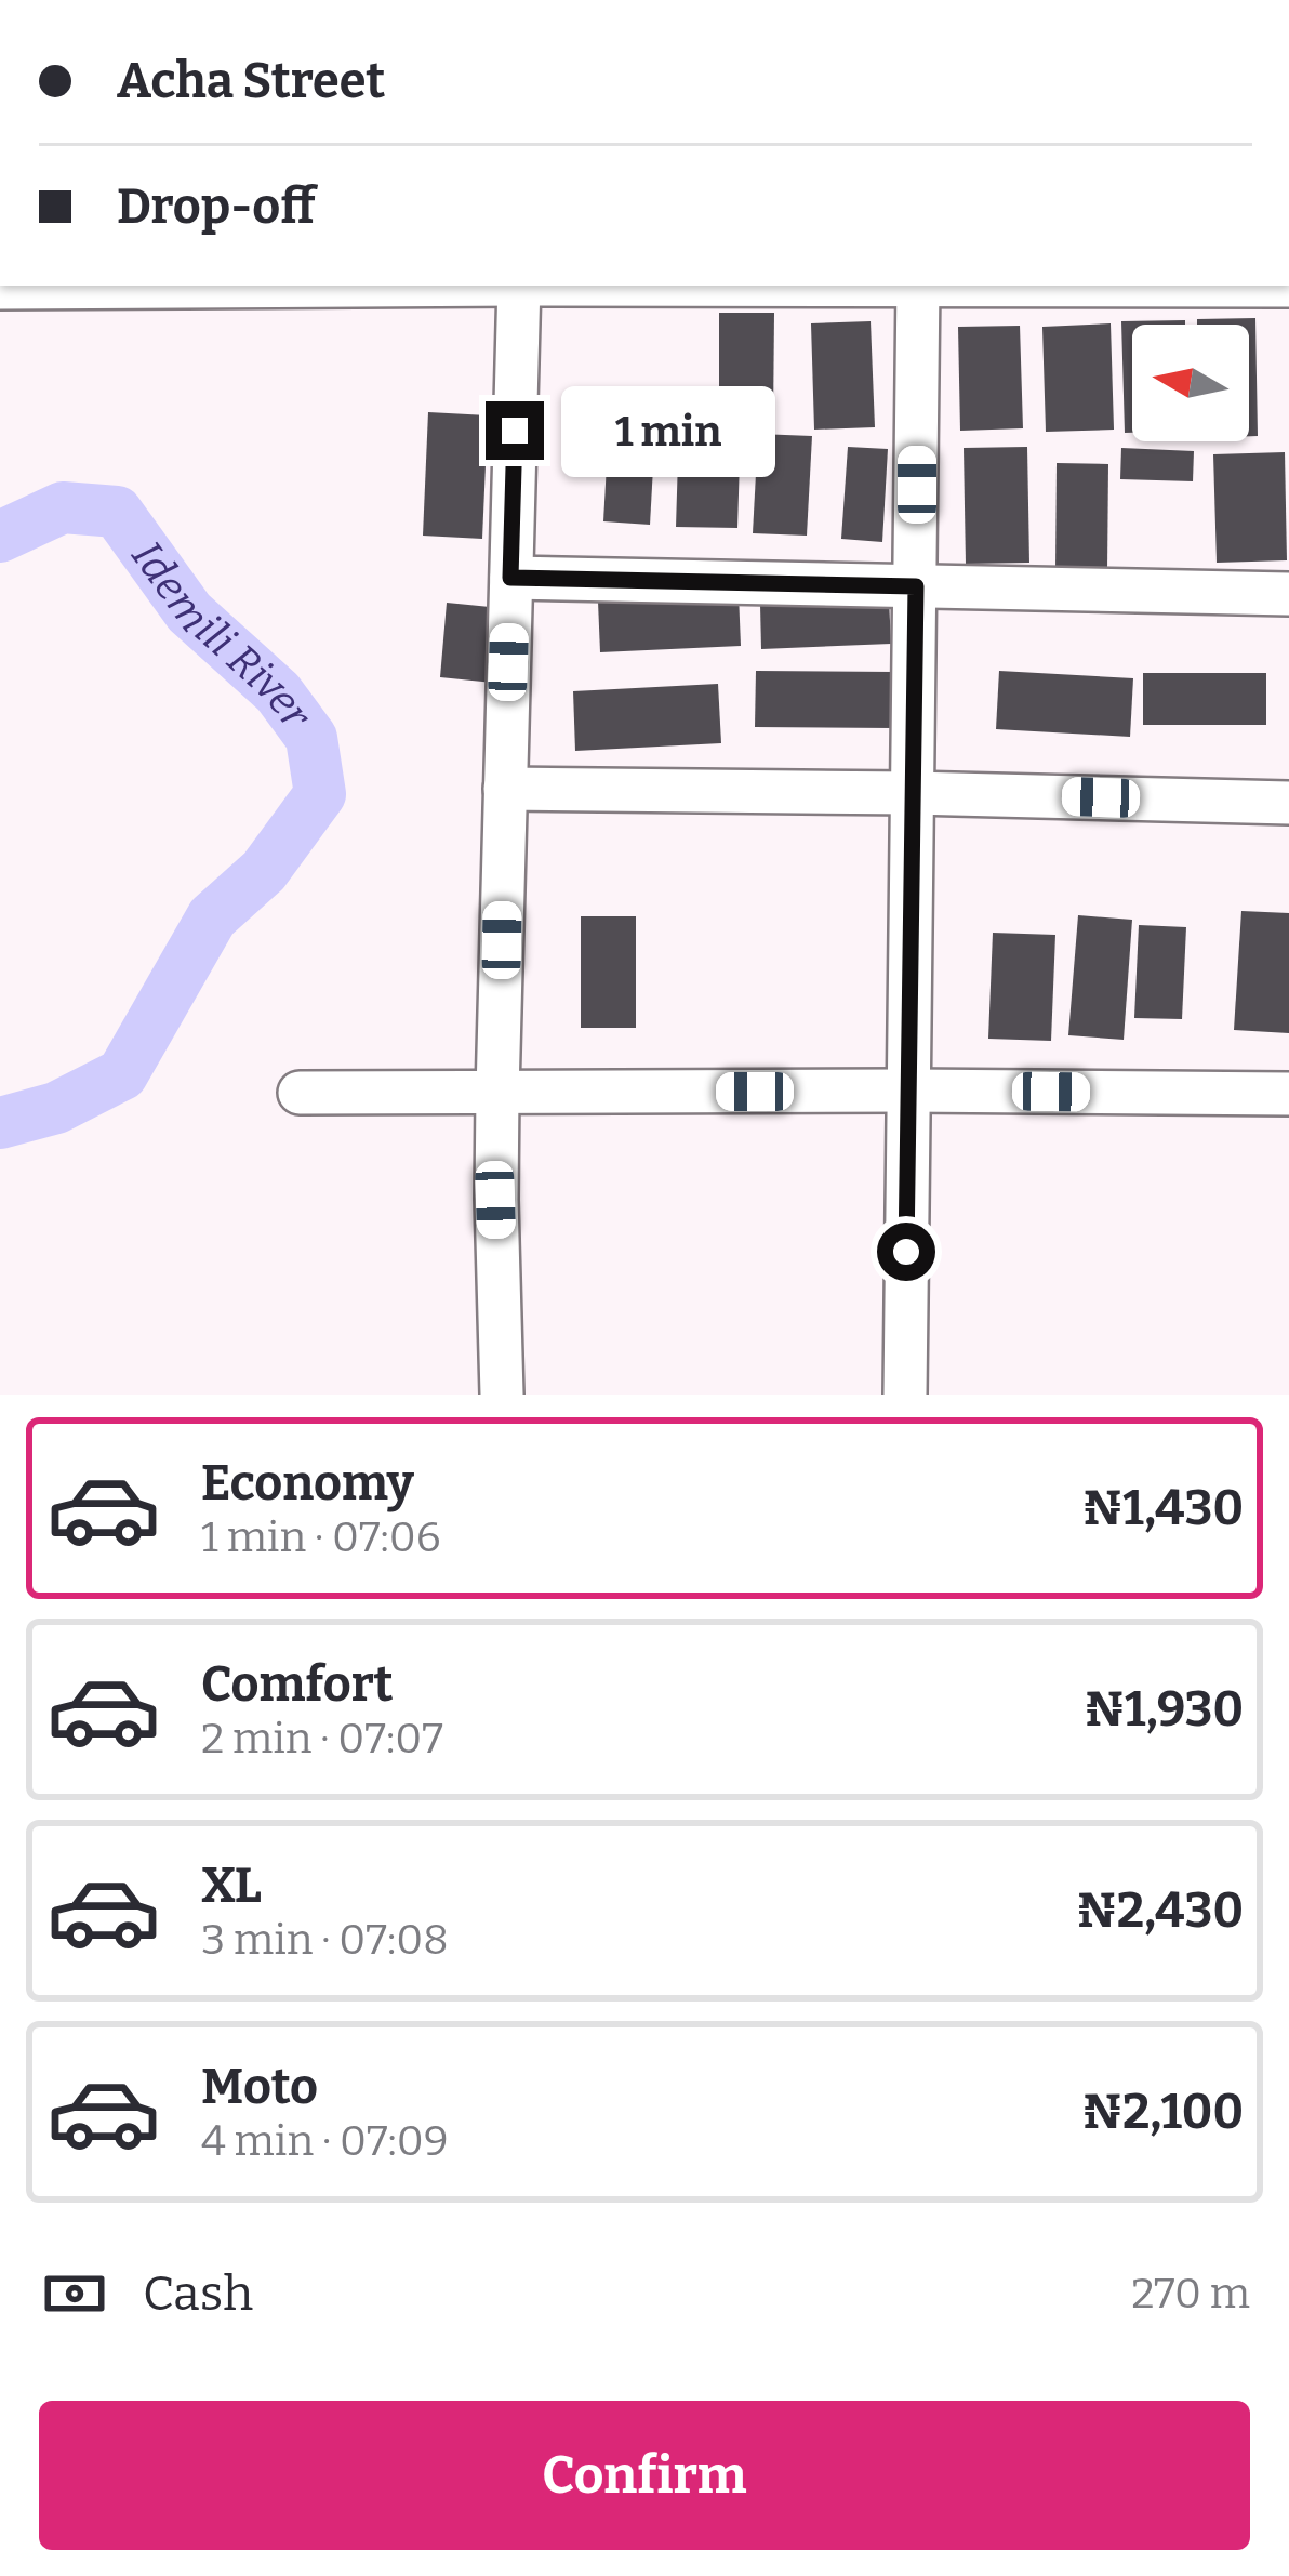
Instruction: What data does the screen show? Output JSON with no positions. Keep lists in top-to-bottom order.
{
  "water": ["Idemili River"],
  "north": "left",
  "page": {
    "banner": ["Acha Street", "Drop-off"],
    "bubble": "1 min",
    "list": [
      {
        "name": "Economy",
        "note": "1 min · 07:06",
        "value": "₦1,430"
      },
      {
        "name": "Comfort",
        "note": "2 min · 07:07",
        "value": "₦1,930"
      },
      {
        "name": "XL",
        "note": "3 min · 07:08",
        "value": "₦2,430"
      },
      {
        "name": "Moto",
        "note": "4 min · 07:09",
        "value": "₦2,100"
      }
    ],
    "pay": ["Cash", "270 m"],
    "buttons": "Confirm"
  }
}
